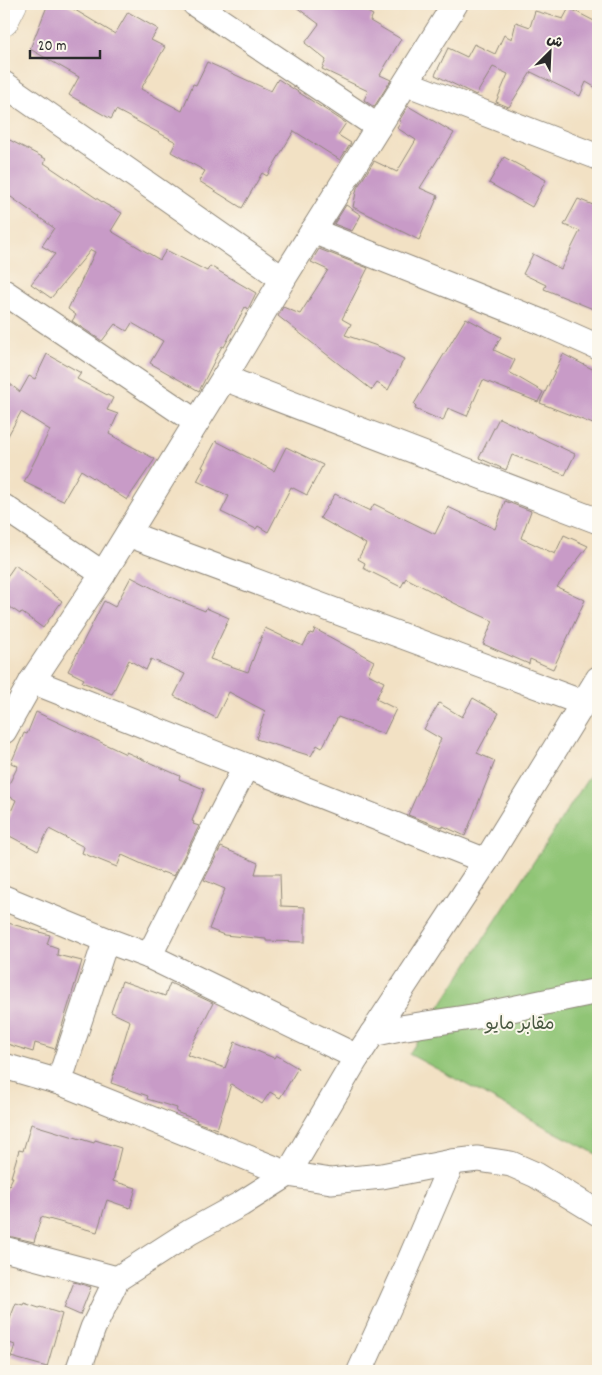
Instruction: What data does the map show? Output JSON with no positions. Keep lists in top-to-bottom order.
{
  "parks": ["مقابر مايو"],
  "scale_bar": "20 m",
  "north": "top right"
}
